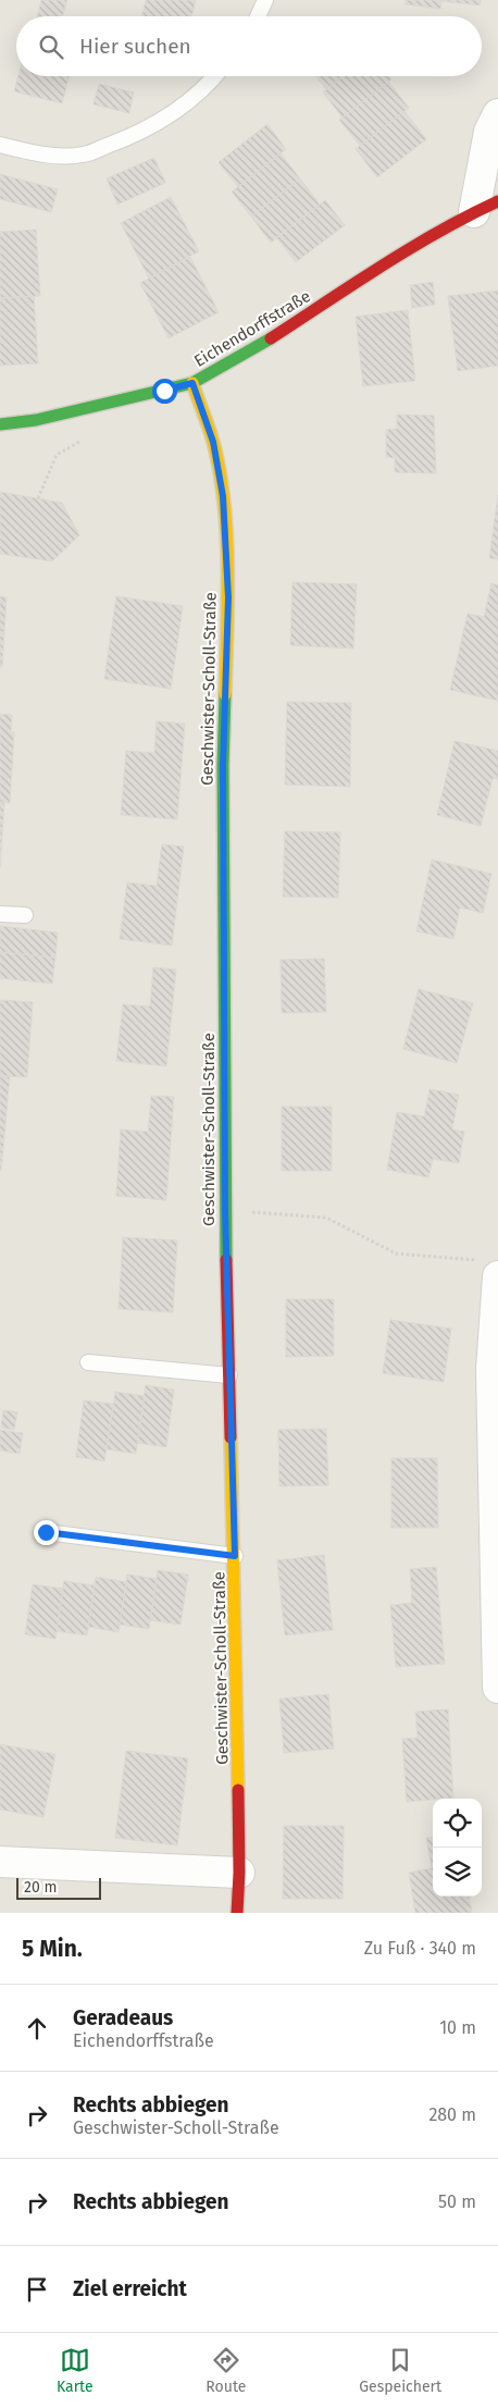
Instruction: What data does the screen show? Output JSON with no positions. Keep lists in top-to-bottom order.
{
  "streets": {
    "street": ["Eichendorffstraße", "Geschwister-Scholl-Straße"]
  },
  "crossings": [
    ["Eichendorffstraße", "Geschwister-Scholl-Straße"]
  ],
  "scale_bar": "20 m",
  "page": {
    "search": "Hier suchen",
    "scale": "20 m",
    "heading": ["5 Min.", "Zu Fuß · 340 m"],
    "list": [
      ["Geradeaus", "Eichendorffstraße", "10 m"],
      ["Rechts abbiegen", "Geschwister-Scholl-Straße", "280 m"],
      ["Rechts abbiegen", "50 m"],
      "Ziel erreicht"
    ],
    "nav": ["Karte", "Route", "Gespeichert"]
  }
}
